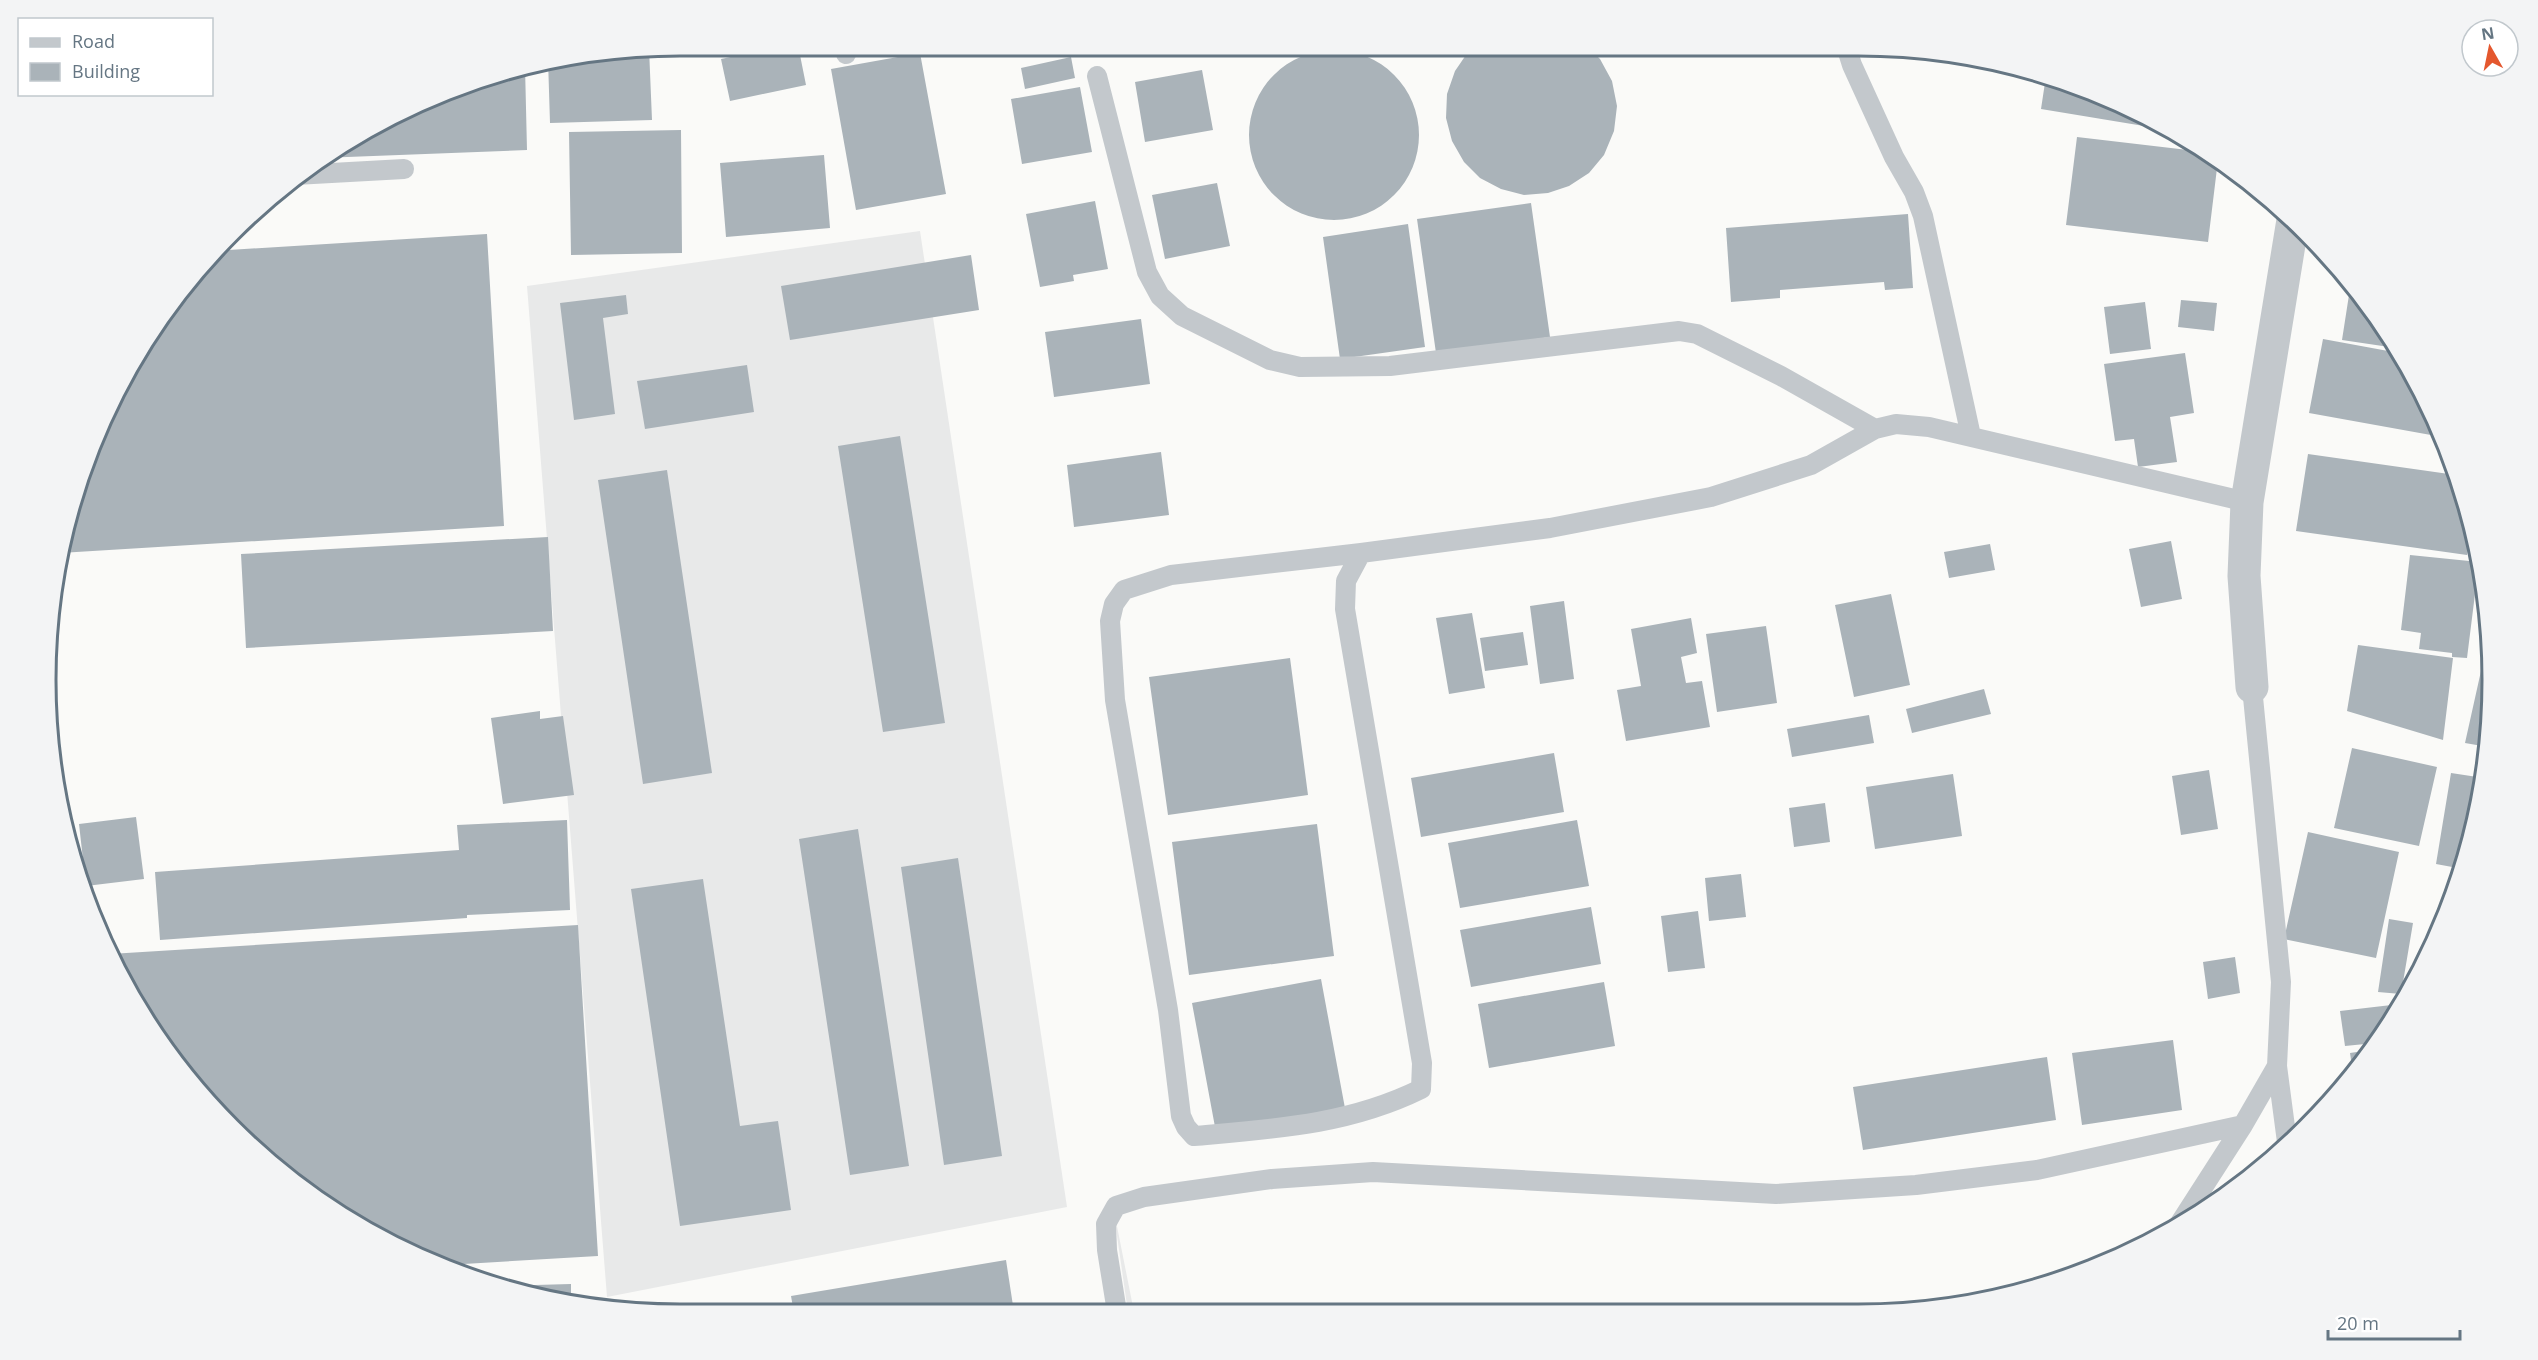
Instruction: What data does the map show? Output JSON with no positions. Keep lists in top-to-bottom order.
{
  "legend": ["Road", "Building"],
  "scale_bar": "20 m",
  "north": "top"
}
